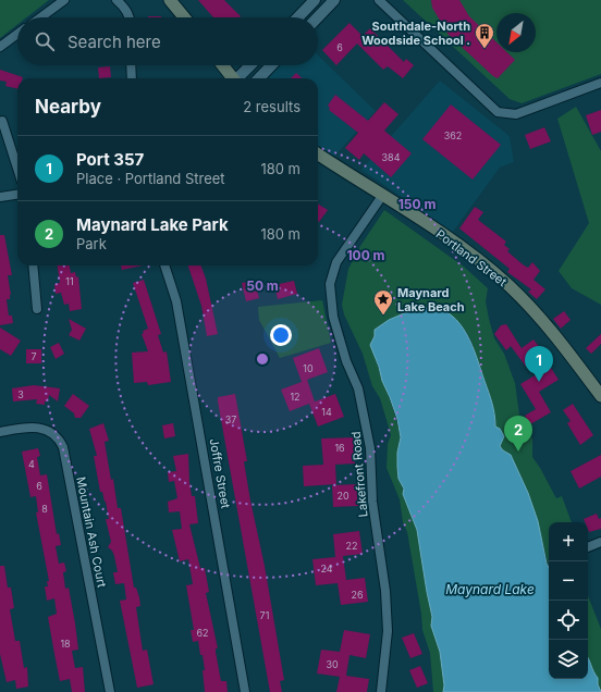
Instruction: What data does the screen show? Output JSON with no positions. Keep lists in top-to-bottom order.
{
  "streets": {
    "main road": ["Portland Street"],
    "street": ["Joffre Street", "Lakefront Road", "Mountain Ash Court"]
  },
  "crossings": [
    ["Portland Street", "Lakefront Road"]
  ],
  "water": ["Maynard Lake"],
  "places": {
    "building": ["Southdale-North Woodside School ."],
    "place": ["Maynard Lake Beach"]
  },
  "house_numbers": [
    "6",
    "362",
    "384",
    "11",
    "7",
    "10",
    "3",
    "12",
    "14",
    "37",
    "16",
    "4",
    "6",
    "20",
    "8",
    "22",
    "24",
    "26",
    "71",
    "62",
    "18",
    "30"
  ],
  "north": "bottom left",
  "page": {
    "search": "Search here",
    "heading": ["Nearby", "2 results"],
    "list": [
      {
        "mark": "1",
        "name": "Port 357",
        "note": "Place · Portland Street",
        "value": "180 m"
      },
      {
        "mark": "2",
        "name": "Maynard Lake Park",
        "note": "Park",
        "value": "180 m"
      }
    ],
    "pins": ["1", "2"],
    "map_buttons": ["+", "−"]
  },
  "rings": ["150 m", "100 m", "50 m"]
}
